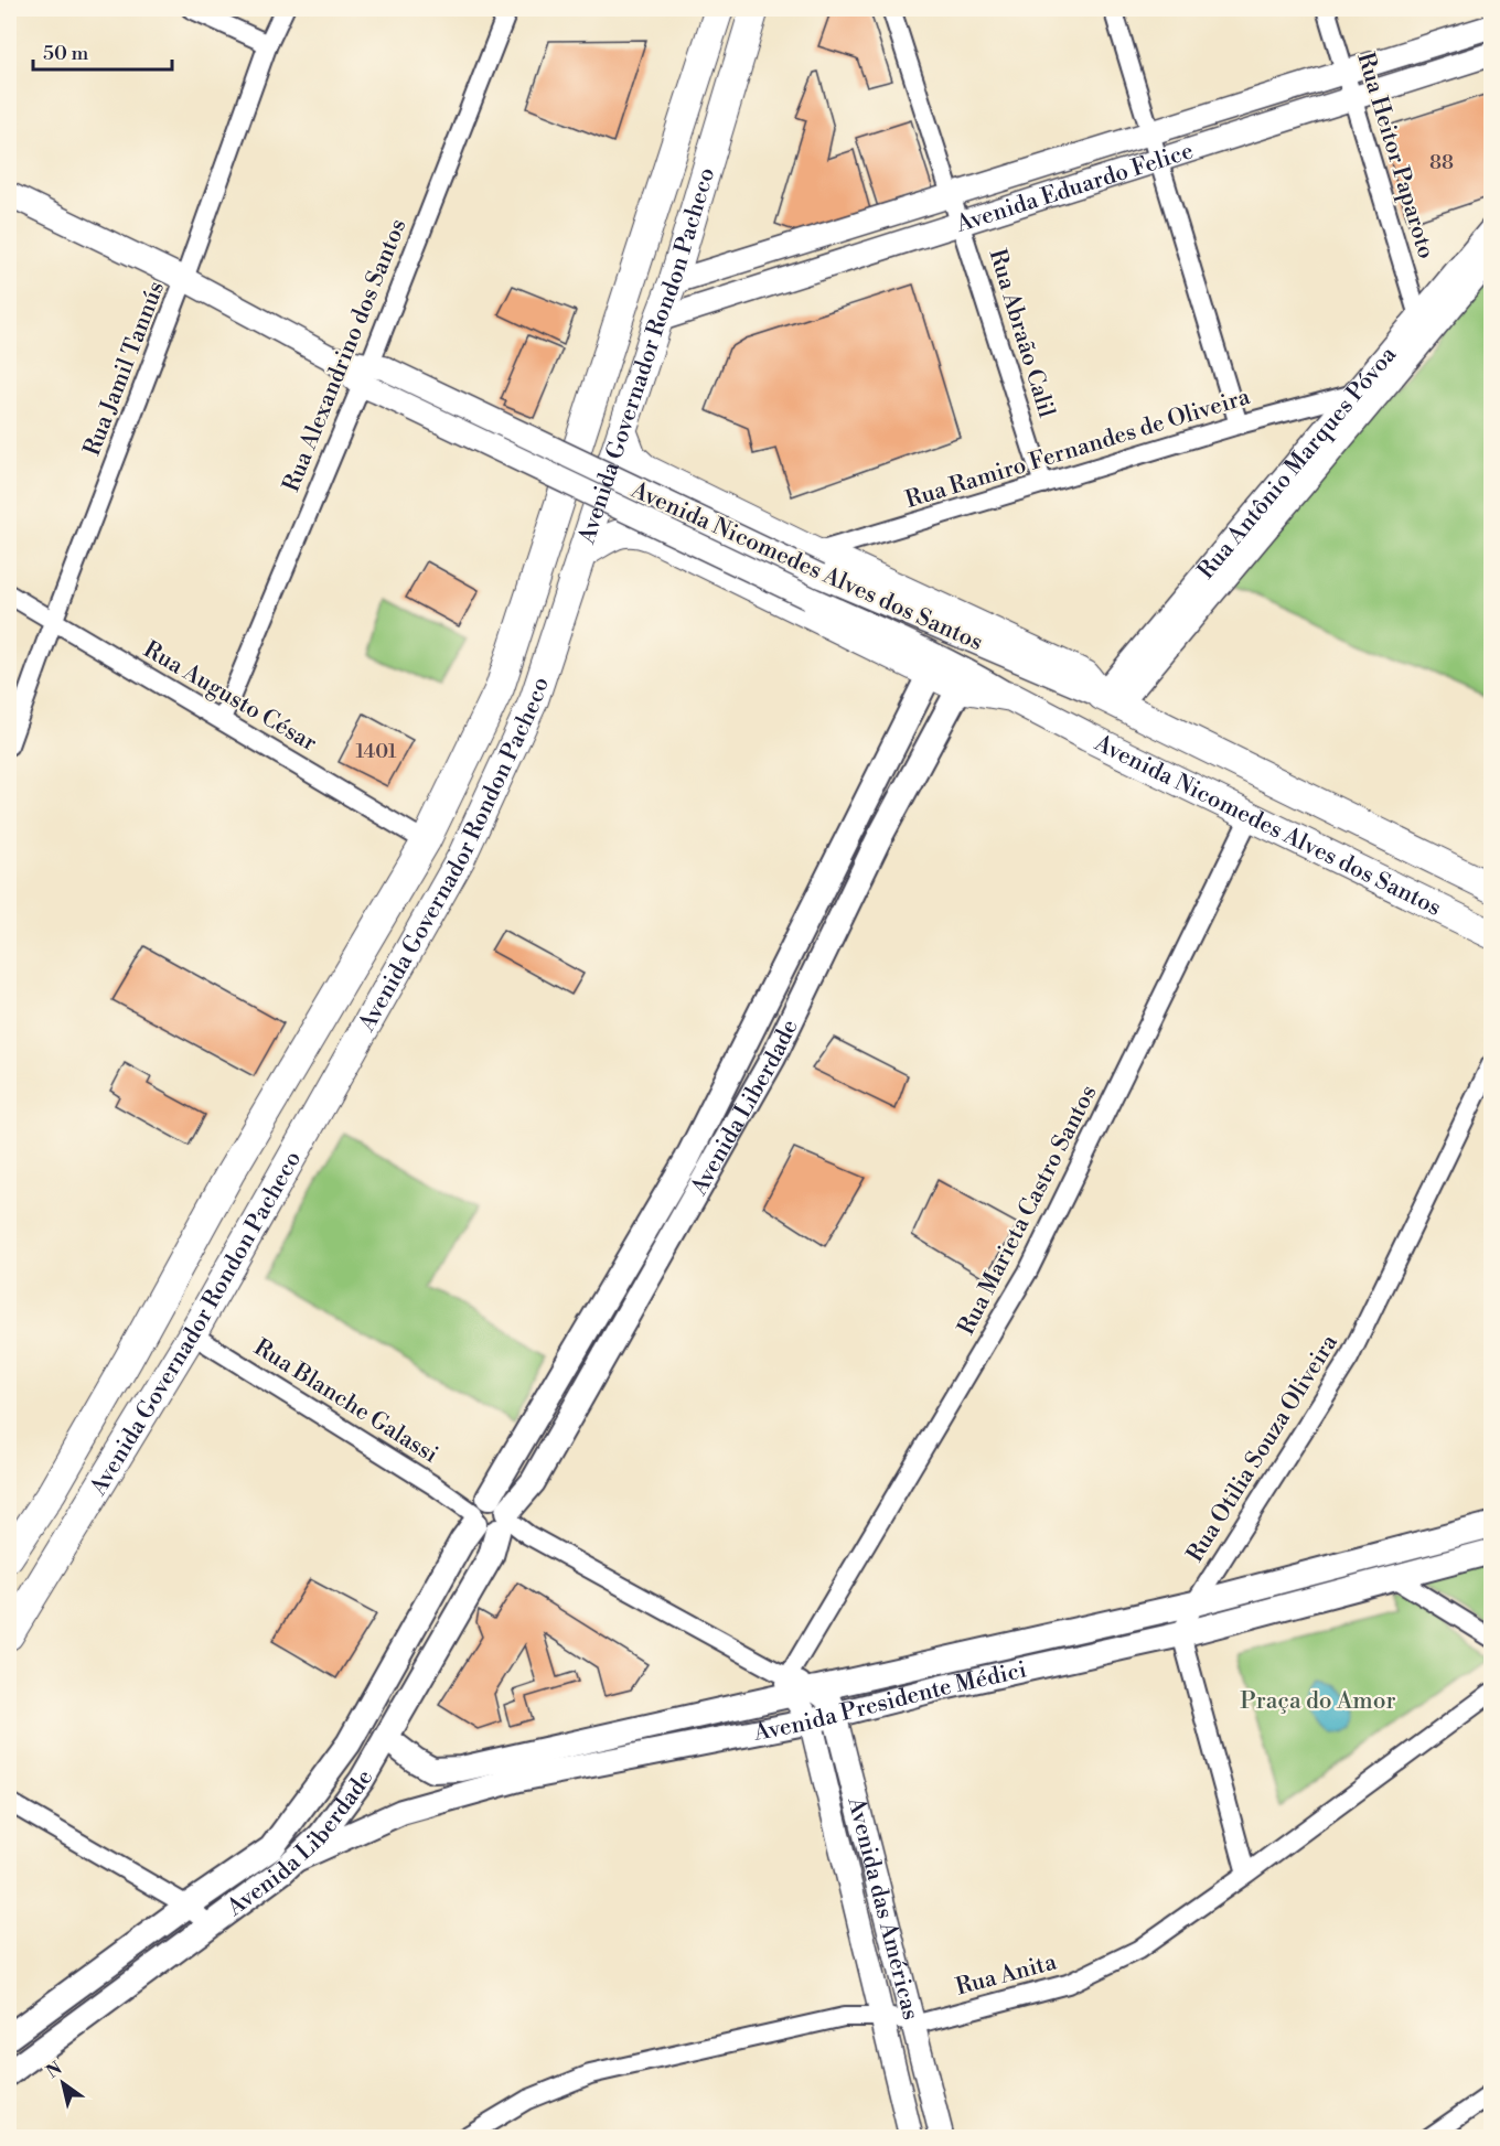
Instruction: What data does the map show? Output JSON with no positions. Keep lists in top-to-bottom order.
{
  "streets": {
    "main road": [
      "Avenida Governador Rondon Pacheco",
      "Avenida Nicomedes Alves dos Santos",
      "Avenida Liberdade",
      "Avenida Presidente Médici"
    ],
    "street": [
      "Rua Heitor Paparoto",
      "Avenida Eduardo Felice",
      "Rua Abraão Calil",
      "Rua Alexandrino dos Santos",
      "Rua Jamil Tannús",
      "Rua Ramiro Fernandes de Oliveira",
      "Rua Antônio Marques Póvoa",
      "Rua Augusto César",
      "Rua Marieta Castro Santos",
      "Rua Blanche Galassi",
      "Rua Otilia Souza Oliveira",
      "Avenida das Américas",
      "Rua Anita"
    ]
  },
  "crossings": [
    ["Rua Heitor Paparoto", "Avenida Eduardo Felice"],
    ["Rua Heitor Paparoto", "Rua Antônio Marques Póvoa"],
    ["Avenida Eduardo Felice", "Rua Abraão Calil"],
    ["Avenida Eduardo Felice", "Avenida Governador Rondon Pacheco"],
    ["Rua Abraão Calil", "Rua Ramiro Fernandes de Oliveira"],
    ["Rua Alexandrino dos Santos", "Avenida Nicomedes Alves dos Santos"],
    ["Rua Alexandrino dos Santos", "Rua Augusto César"],
    ["Avenida Governador Rondon Pacheco", "Avenida Nicomedes Alves dos Santos"],
    ["Avenida Governador Rondon Pacheco", "Rua Augusto César"],
    ["Avenida Governador Rondon Pacheco", "Rua Blanche Galassi"],
    ["Rua Jamil Tannús", "Avenida Nicomedes Alves dos Santos"],
    ["Rua Jamil Tannús", "Rua Augusto César"],
    ["Rua Ramiro Fernandes de Oliveira", "Rua Antônio Marques Póvoa"],
    ["Rua Ramiro Fernandes de Oliveira", "Avenida Nicomedes Alves dos Santos"],
    ["Rua Antônio Marques Póvoa", "Avenida Nicomedes Alves dos Santos"],
    ["Avenida Nicomedes Alves dos Santos", "Avenida Liberdade"],
    ["Avenida Nicomedes Alves dos Santos", "Rua Marieta Castro Santos"],
    ["Avenida Liberdade", "Rua Blanche Galassi"],
    ["Avenida Liberdade", "Avenida Presidente Médici"],
    ["Rua Marieta Castro Santos", "Rua Blanche Galassi"],
    ["Rua Marieta Castro Santos", "Avenida Presidente Médici"],
    ["Rua Marieta Castro Santos", "Avenida das Américas"],
    ["Rua Blanche Galassi", "Avenida Presidente Médici"],
    ["Rua Blanche Galassi", "Avenida das Américas"],
    ["Rua Otilia Souza Oliveira", "Avenida Presidente Médici"],
    ["Avenida Presidente Médici", "Avenida das Américas"],
    ["Avenida das Américas", "Rua Anita"]
  ],
  "parks": ["Praça do Amor"],
  "house_numbers": ["88", "1401"],
  "scale_bar": "50 m",
  "north": "top left"
}
